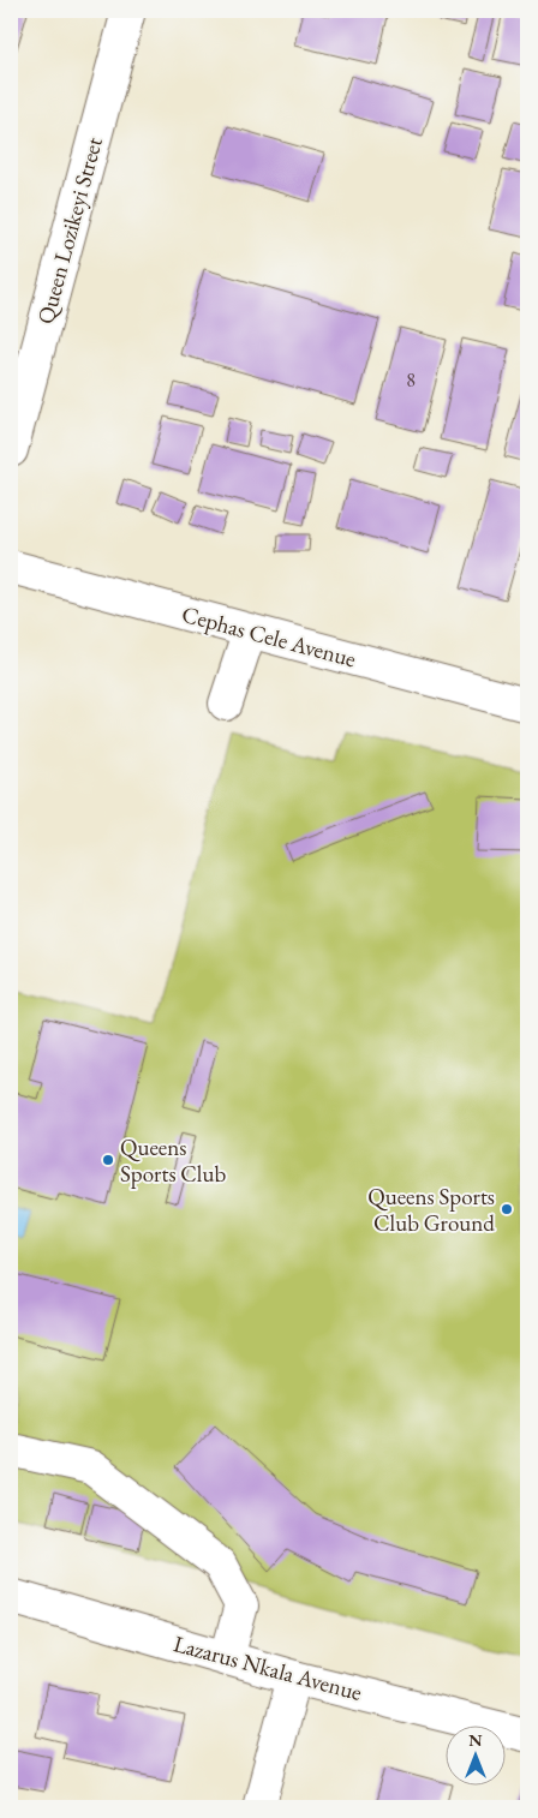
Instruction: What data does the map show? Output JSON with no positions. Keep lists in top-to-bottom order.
{
  "streets": {
    "main road": ["Queen Lozikeyi Street", "Cephas Cele Avenue", "Lazarus Nkala Avenue"]
  },
  "places": ["Queens Sports Club", "Queens Sports Club Ground"],
  "house_numbers": ["8"],
  "north": "top"
}
